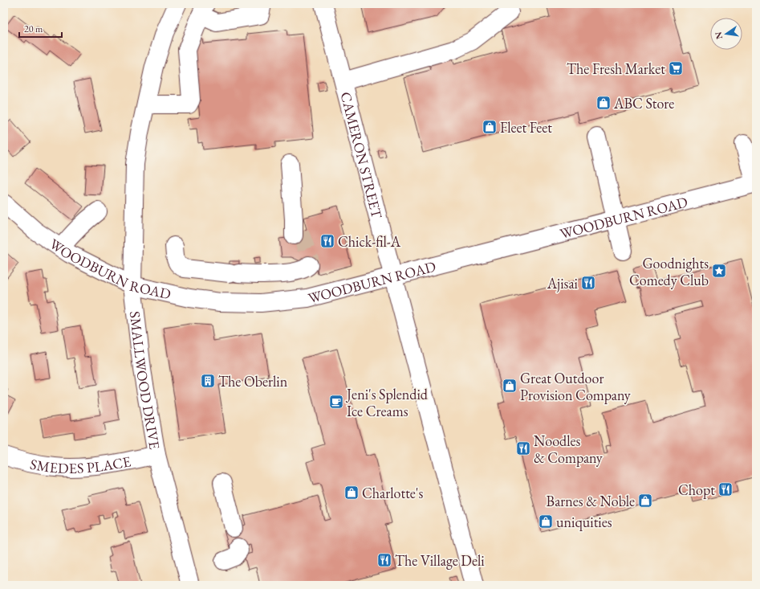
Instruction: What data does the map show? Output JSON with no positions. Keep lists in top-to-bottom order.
{
  "streets": {
    "street": [
      "CAMERON STREET",
      "WOODBURN ROAD",
      "SMALLWOOD DRIVE",
      "SMEDES PLACE"
    ]
  },
  "crossings": [
    ["CAMERON STREET", "WOODBURN ROAD"],
    ["WOODBURN ROAD", "SMALLWOOD DRIVE"],
    ["SMALLWOOD DRIVE", "SMEDES PLACE"]
  ],
  "places": {
    "supermarket": ["The Fresh Market"],
    "shop": [
      "ABC Store",
      "Fleet Feet",
      "Great Outdoor Provision Company",
      "Charlotte's",
      "Barnes & Noble",
      "uniquities"
    ],
    "restaurant": [
      "Chick-fil-A",
      "Ajisai",
      "Noodles & Company",
      "Chopt",
      "The Village Deli"
    ],
    "place": ["Goodnights Comedy Club"],
    "building": ["The Oberlin"],
    "cafe": ["Jeni's Splendid Ice Creams"]
  },
  "scale_bar": "20 m",
  "north": "left"
}
